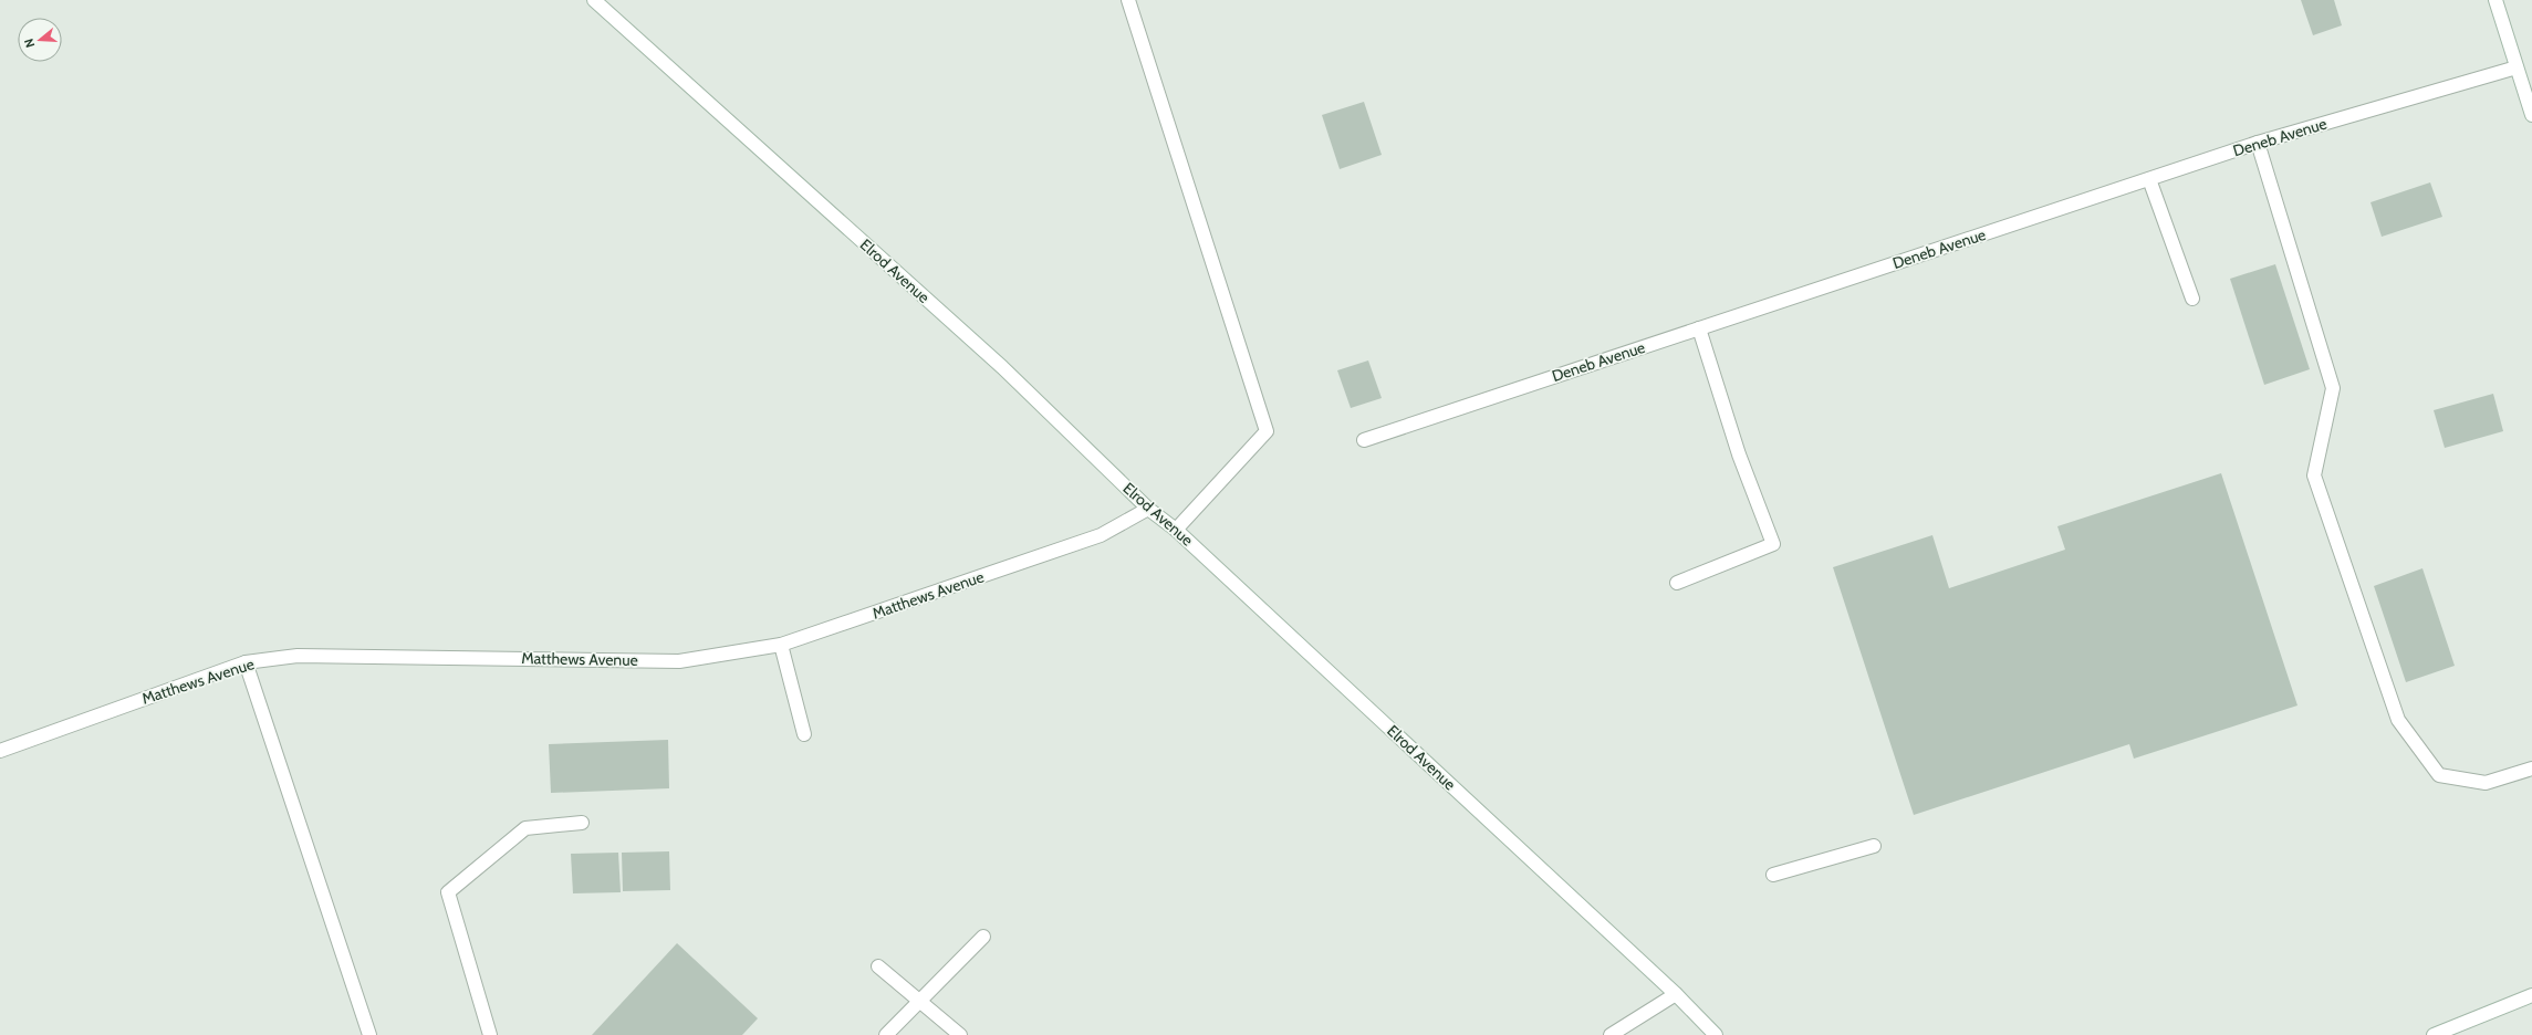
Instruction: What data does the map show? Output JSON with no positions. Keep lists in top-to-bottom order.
{
  "streets": {
    "street": ["Deneb Avenue", "Elrod Avenue", "Matthews Avenue"]
  },
  "crossings": [
    ["Elrod Avenue", "Matthews Avenue"]
  ],
  "north": "left"
}
